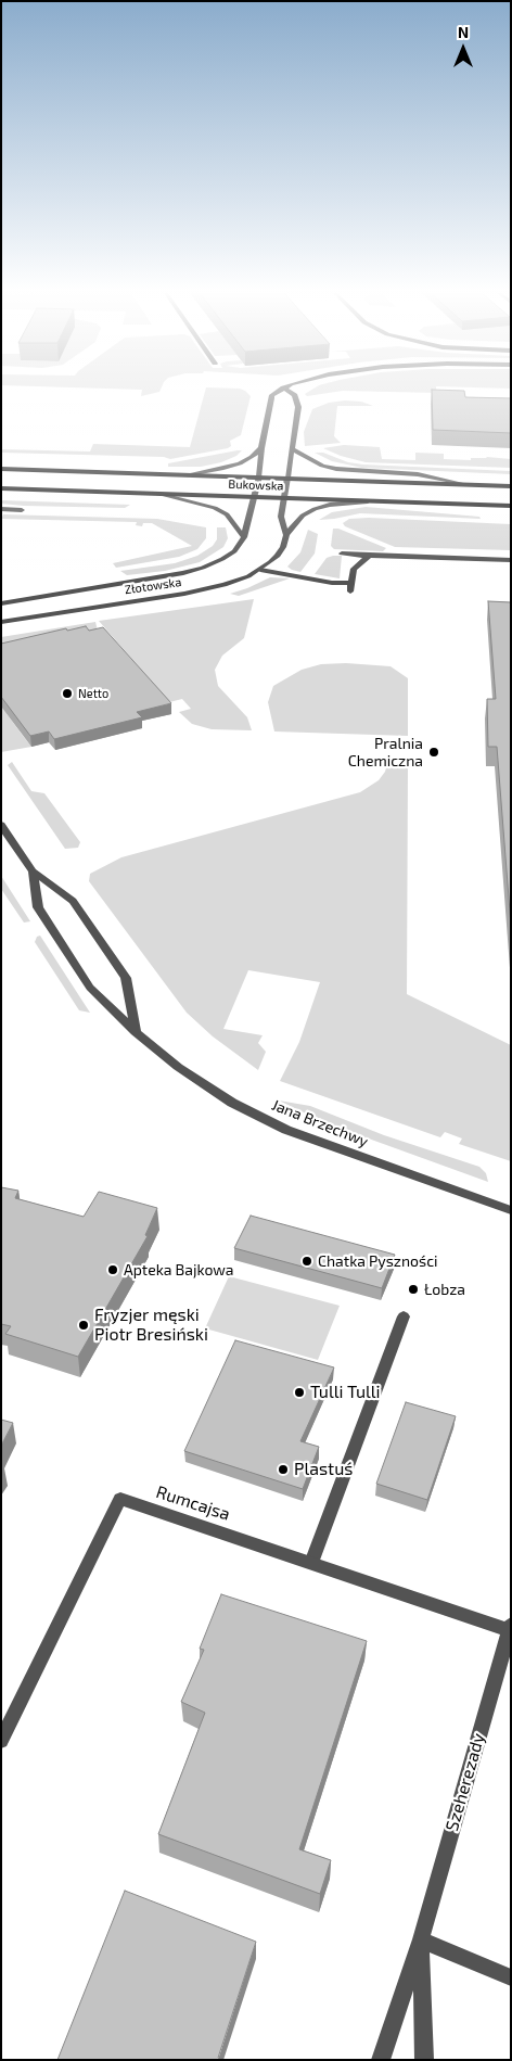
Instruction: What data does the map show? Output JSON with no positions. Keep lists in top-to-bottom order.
{
  "streets": {
    "main road": ["Bukowska"],
    "street": [
      "Złotowska",
      "Jana Brzechwy",
      "Rumcajsa",
      "Szeherezady"
    ]
  },
  "crossings": [
    ["Bukowska", "Złotowska"],
    ["Rumcajsa", "Szeherezady"]
  ],
  "places": [
    "Netto",
    "Pralnia Chemiczna",
    "Chatka Pyszności",
    "Apteka Bajkowa",
    "Łobza",
    "Fryzjer męski Piotr Bresiński",
    "Tulli Tulli",
    "Plastuś"
  ],
  "north": "top"
}
